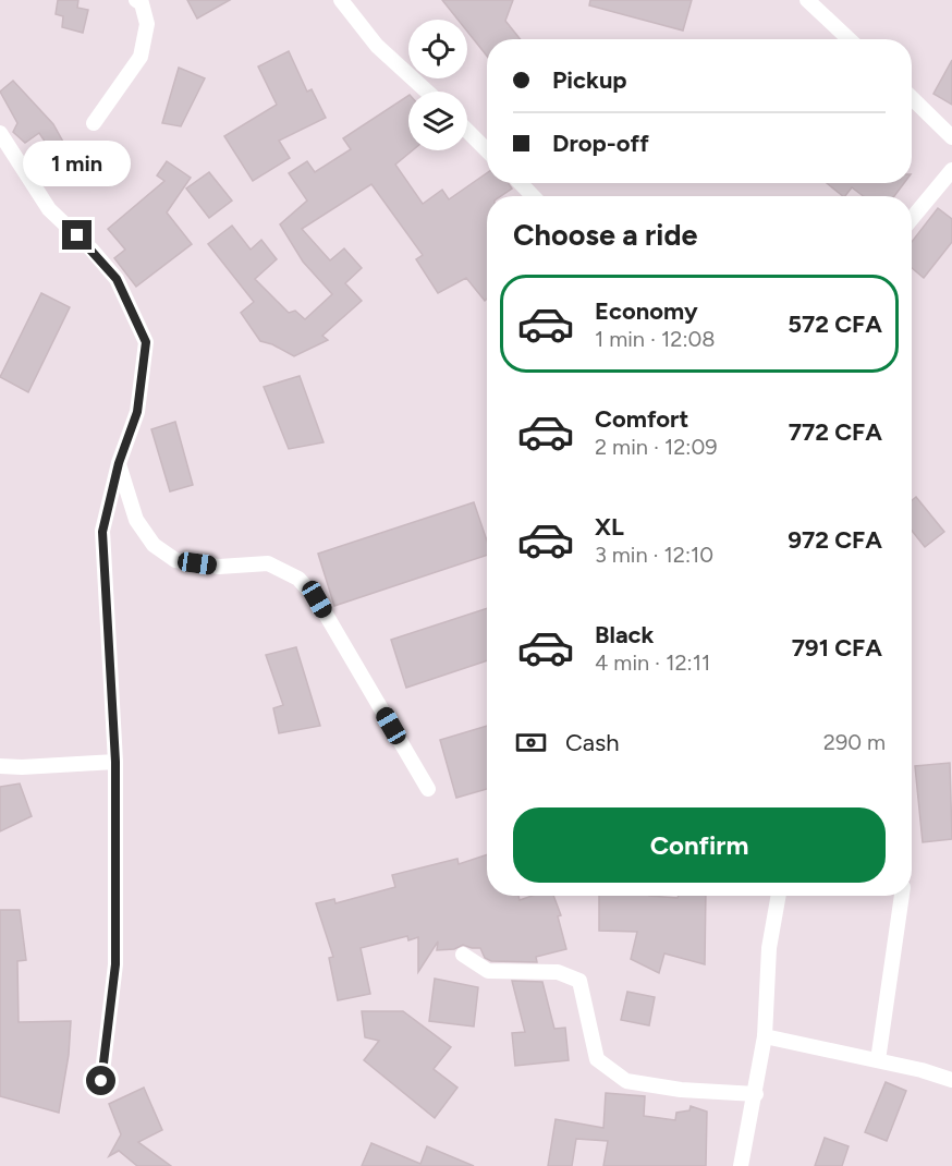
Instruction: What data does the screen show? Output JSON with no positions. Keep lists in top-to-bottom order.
{
  "page": {
    "banner": ["Pickup", "Drop-off"],
    "bubble": "1 min",
    "heading": "Choose a ride",
    "list": [
      {
        "name": "Economy",
        "note": "1 min · 12:08",
        "value": "572 CFA"
      },
      {
        "name": "Comfort",
        "note": "2 min · 12:09",
        "value": "772 CFA"
      },
      {
        "name": "XL",
        "note": "3 min · 12:10",
        "value": "972 CFA"
      },
      {
        "name": "Black",
        "note": "4 min · 12:11",
        "value": "791 CFA"
      }
    ],
    "pay": ["Cash", "290 m"],
    "buttons": "Confirm"
  }
}
